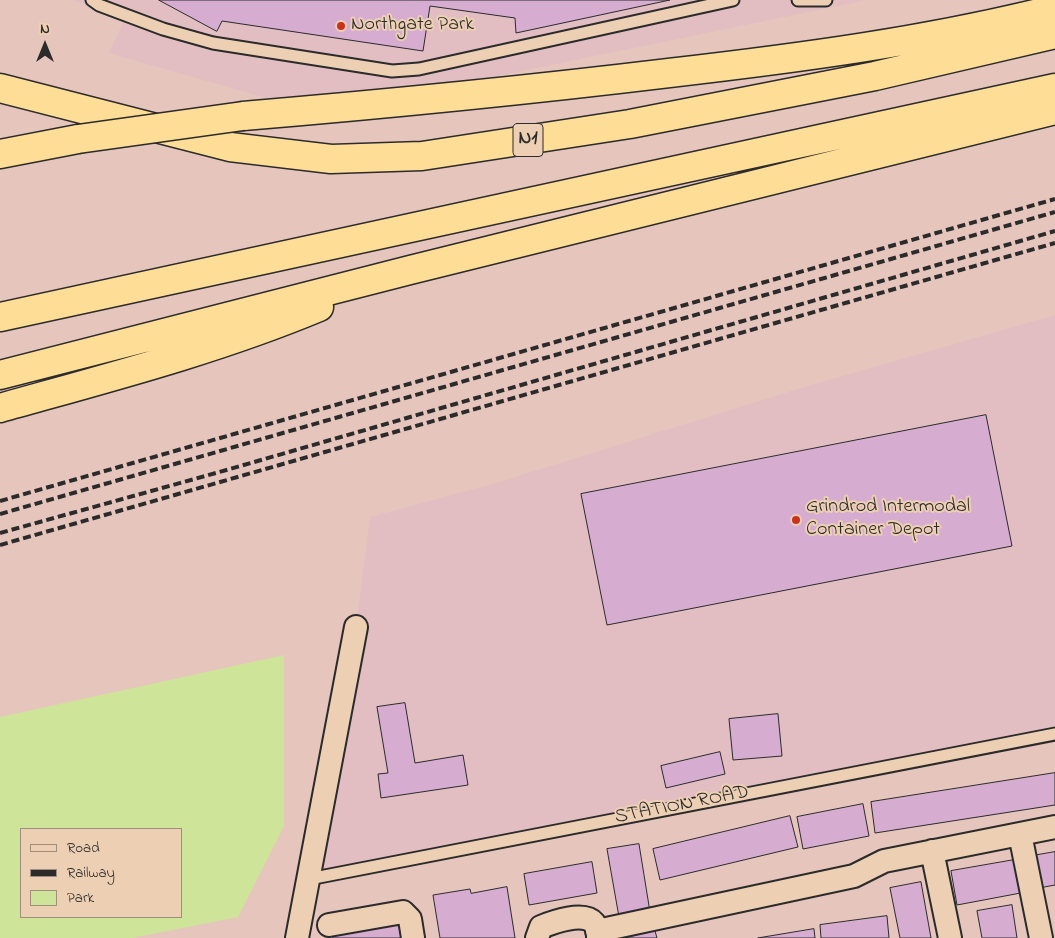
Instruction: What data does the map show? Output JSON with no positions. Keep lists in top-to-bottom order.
{
  "streets": {
    "highway": ["N1"],
    "lane": ["STATION ROAD"]
  },
  "places": ["Northgate Park", "Grindrod Intermodal Container Depot"],
  "legend": ["Road", "Railway", "Park"],
  "north": "top"
}
